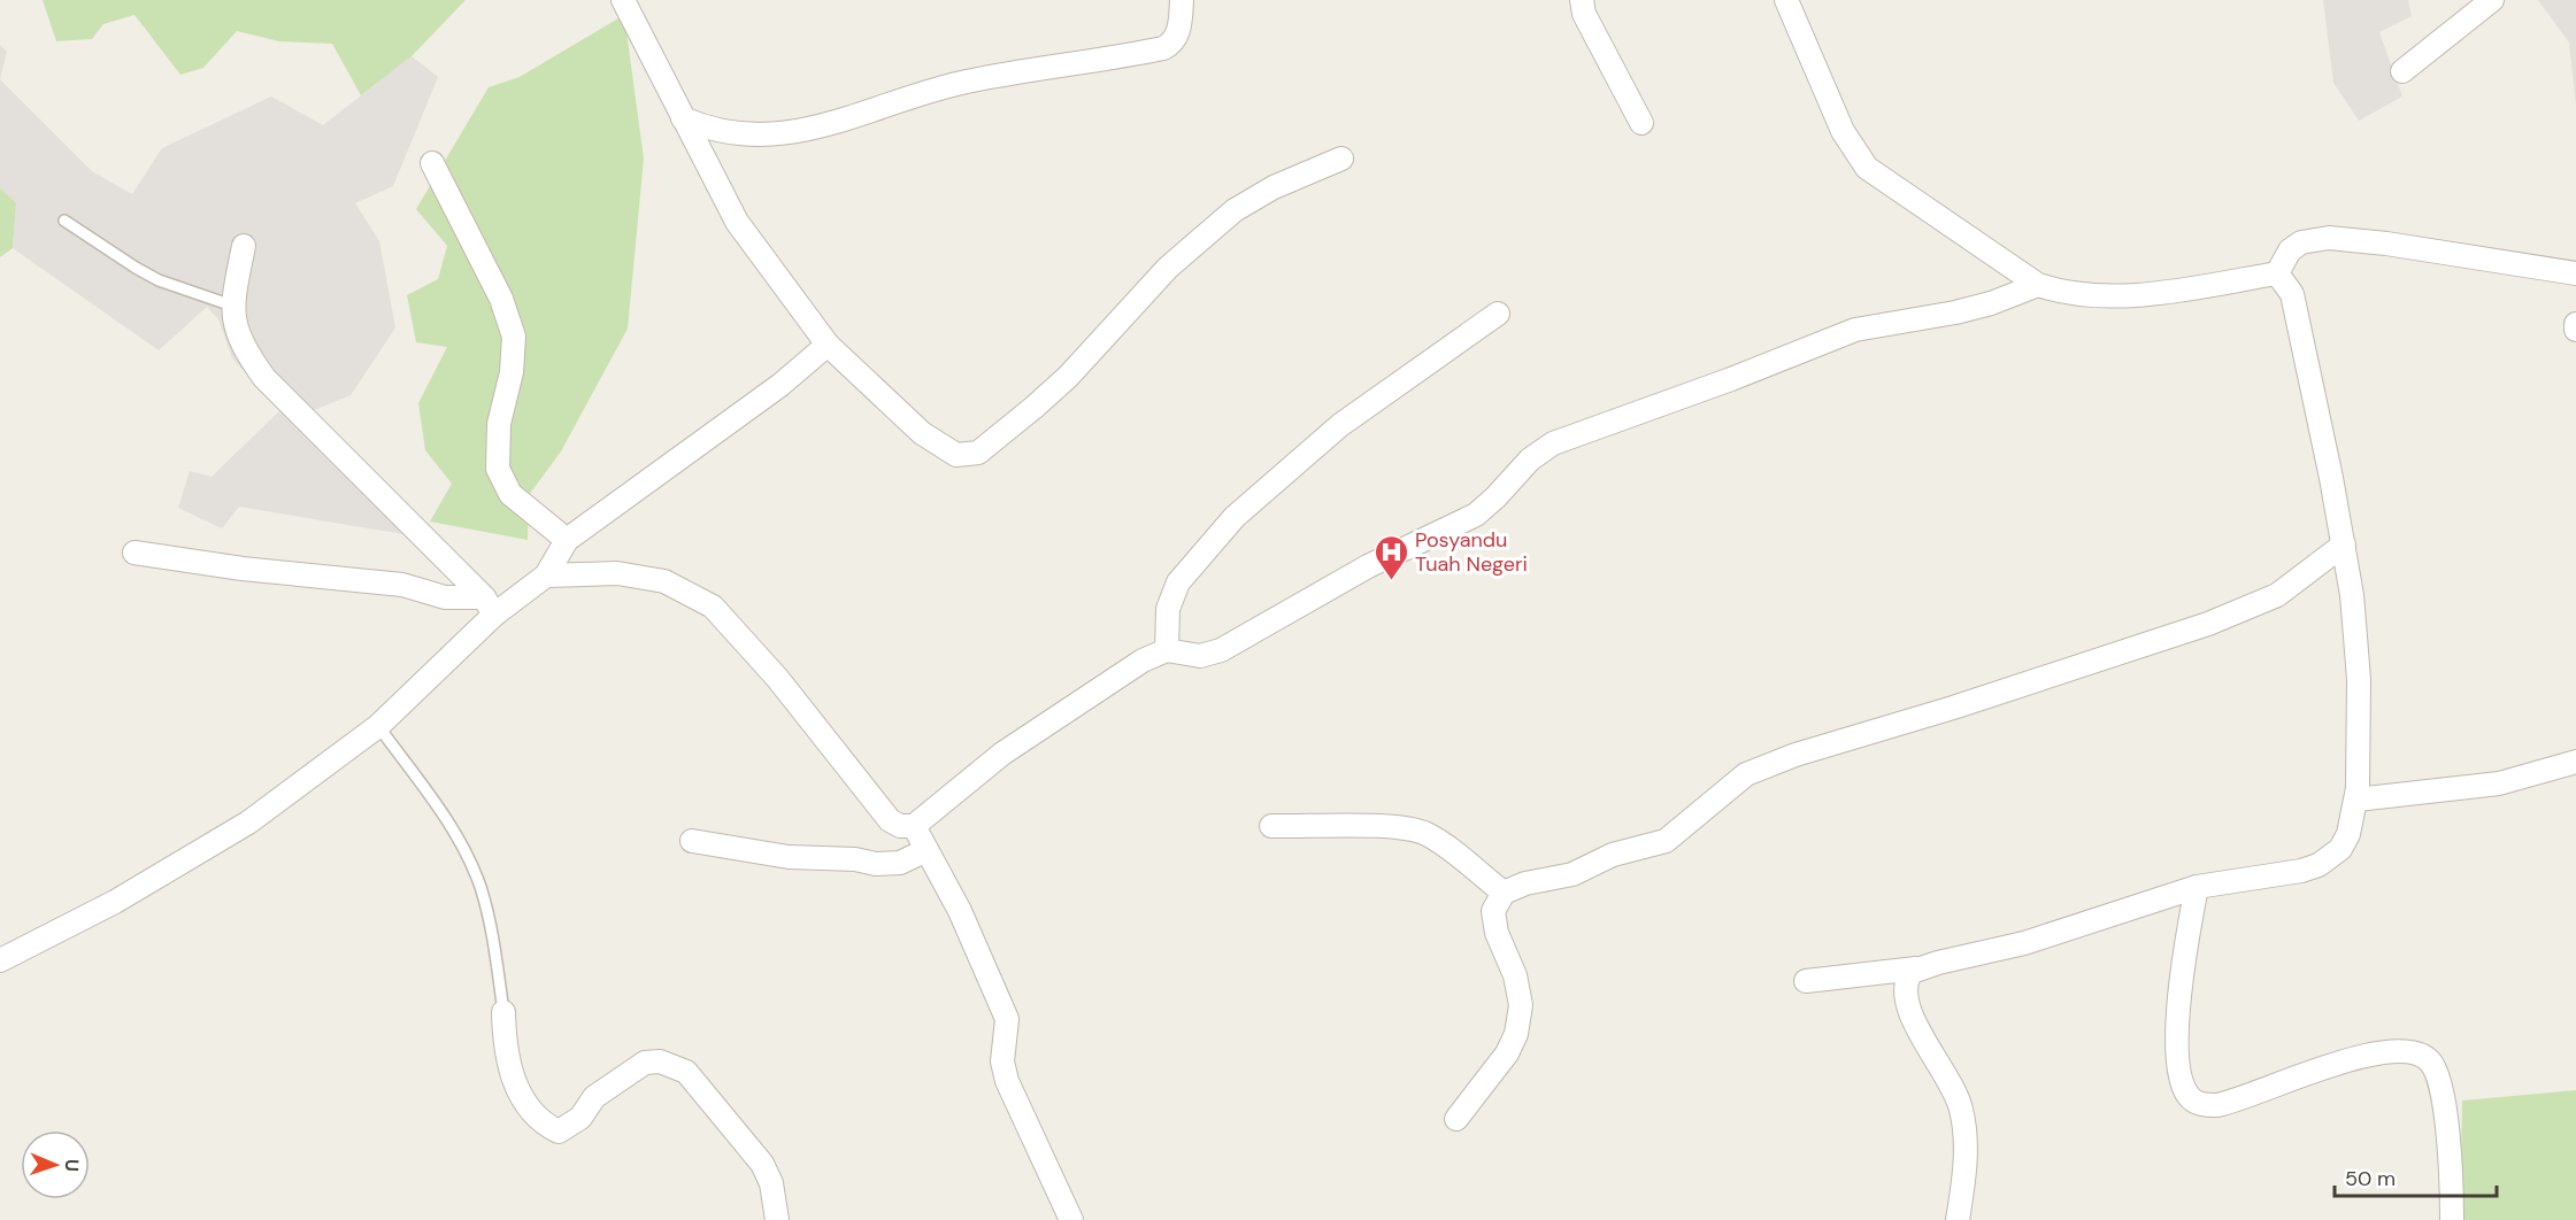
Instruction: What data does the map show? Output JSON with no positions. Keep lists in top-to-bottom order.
{
  "places": {
    "hospital": ["Posyandu Tuah Negeri"]
  },
  "scale_bar": "50 m",
  "north": "right"
}
